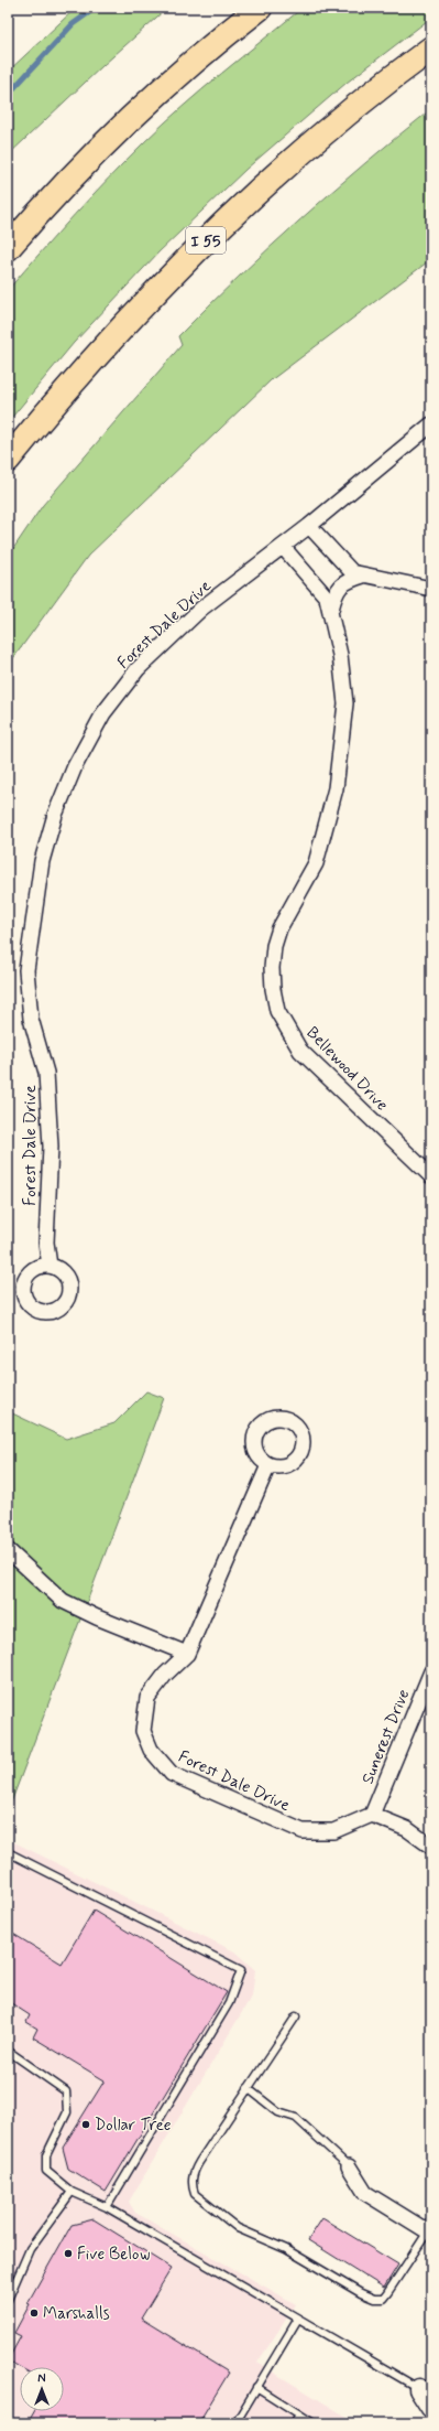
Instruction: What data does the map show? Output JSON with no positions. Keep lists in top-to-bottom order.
{
  "streets": {
    "highway": ["I 55"],
    "street": ["Forest Dale Drive", "Bellewood Drive", "Sunerest Drive"]
  },
  "crossings": [
    ["Forest Dale Drive", "Bellewood Drive"],
    ["Forest Dale Drive", "Sunerest Drive"]
  ],
  "places": ["Dollar Tree", "Five Below", "Marshalls"],
  "north": "top"
}
